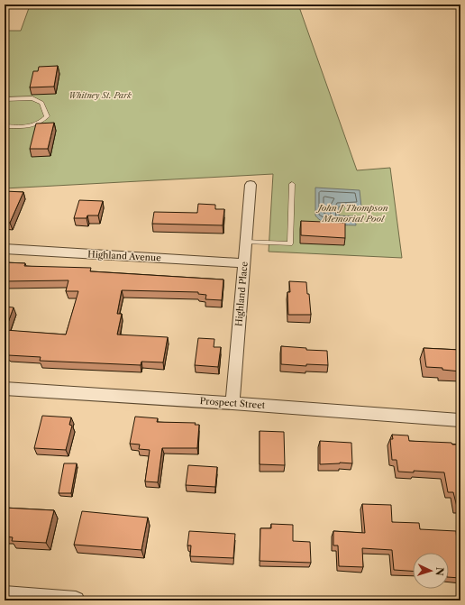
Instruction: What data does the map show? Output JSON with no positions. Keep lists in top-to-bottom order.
{
  "streets": {
    "street": ["Highland Avenue", "Highland Place", "Prospect Street"]
  },
  "crossings": [
    ["Highland Avenue", "Highland Place"],
    ["Highland Place", "Prospect Street"]
  ],
  "parks": ["Whitney St. Park", "John J Thompson Memorial Pool"],
  "north": "right"
}
